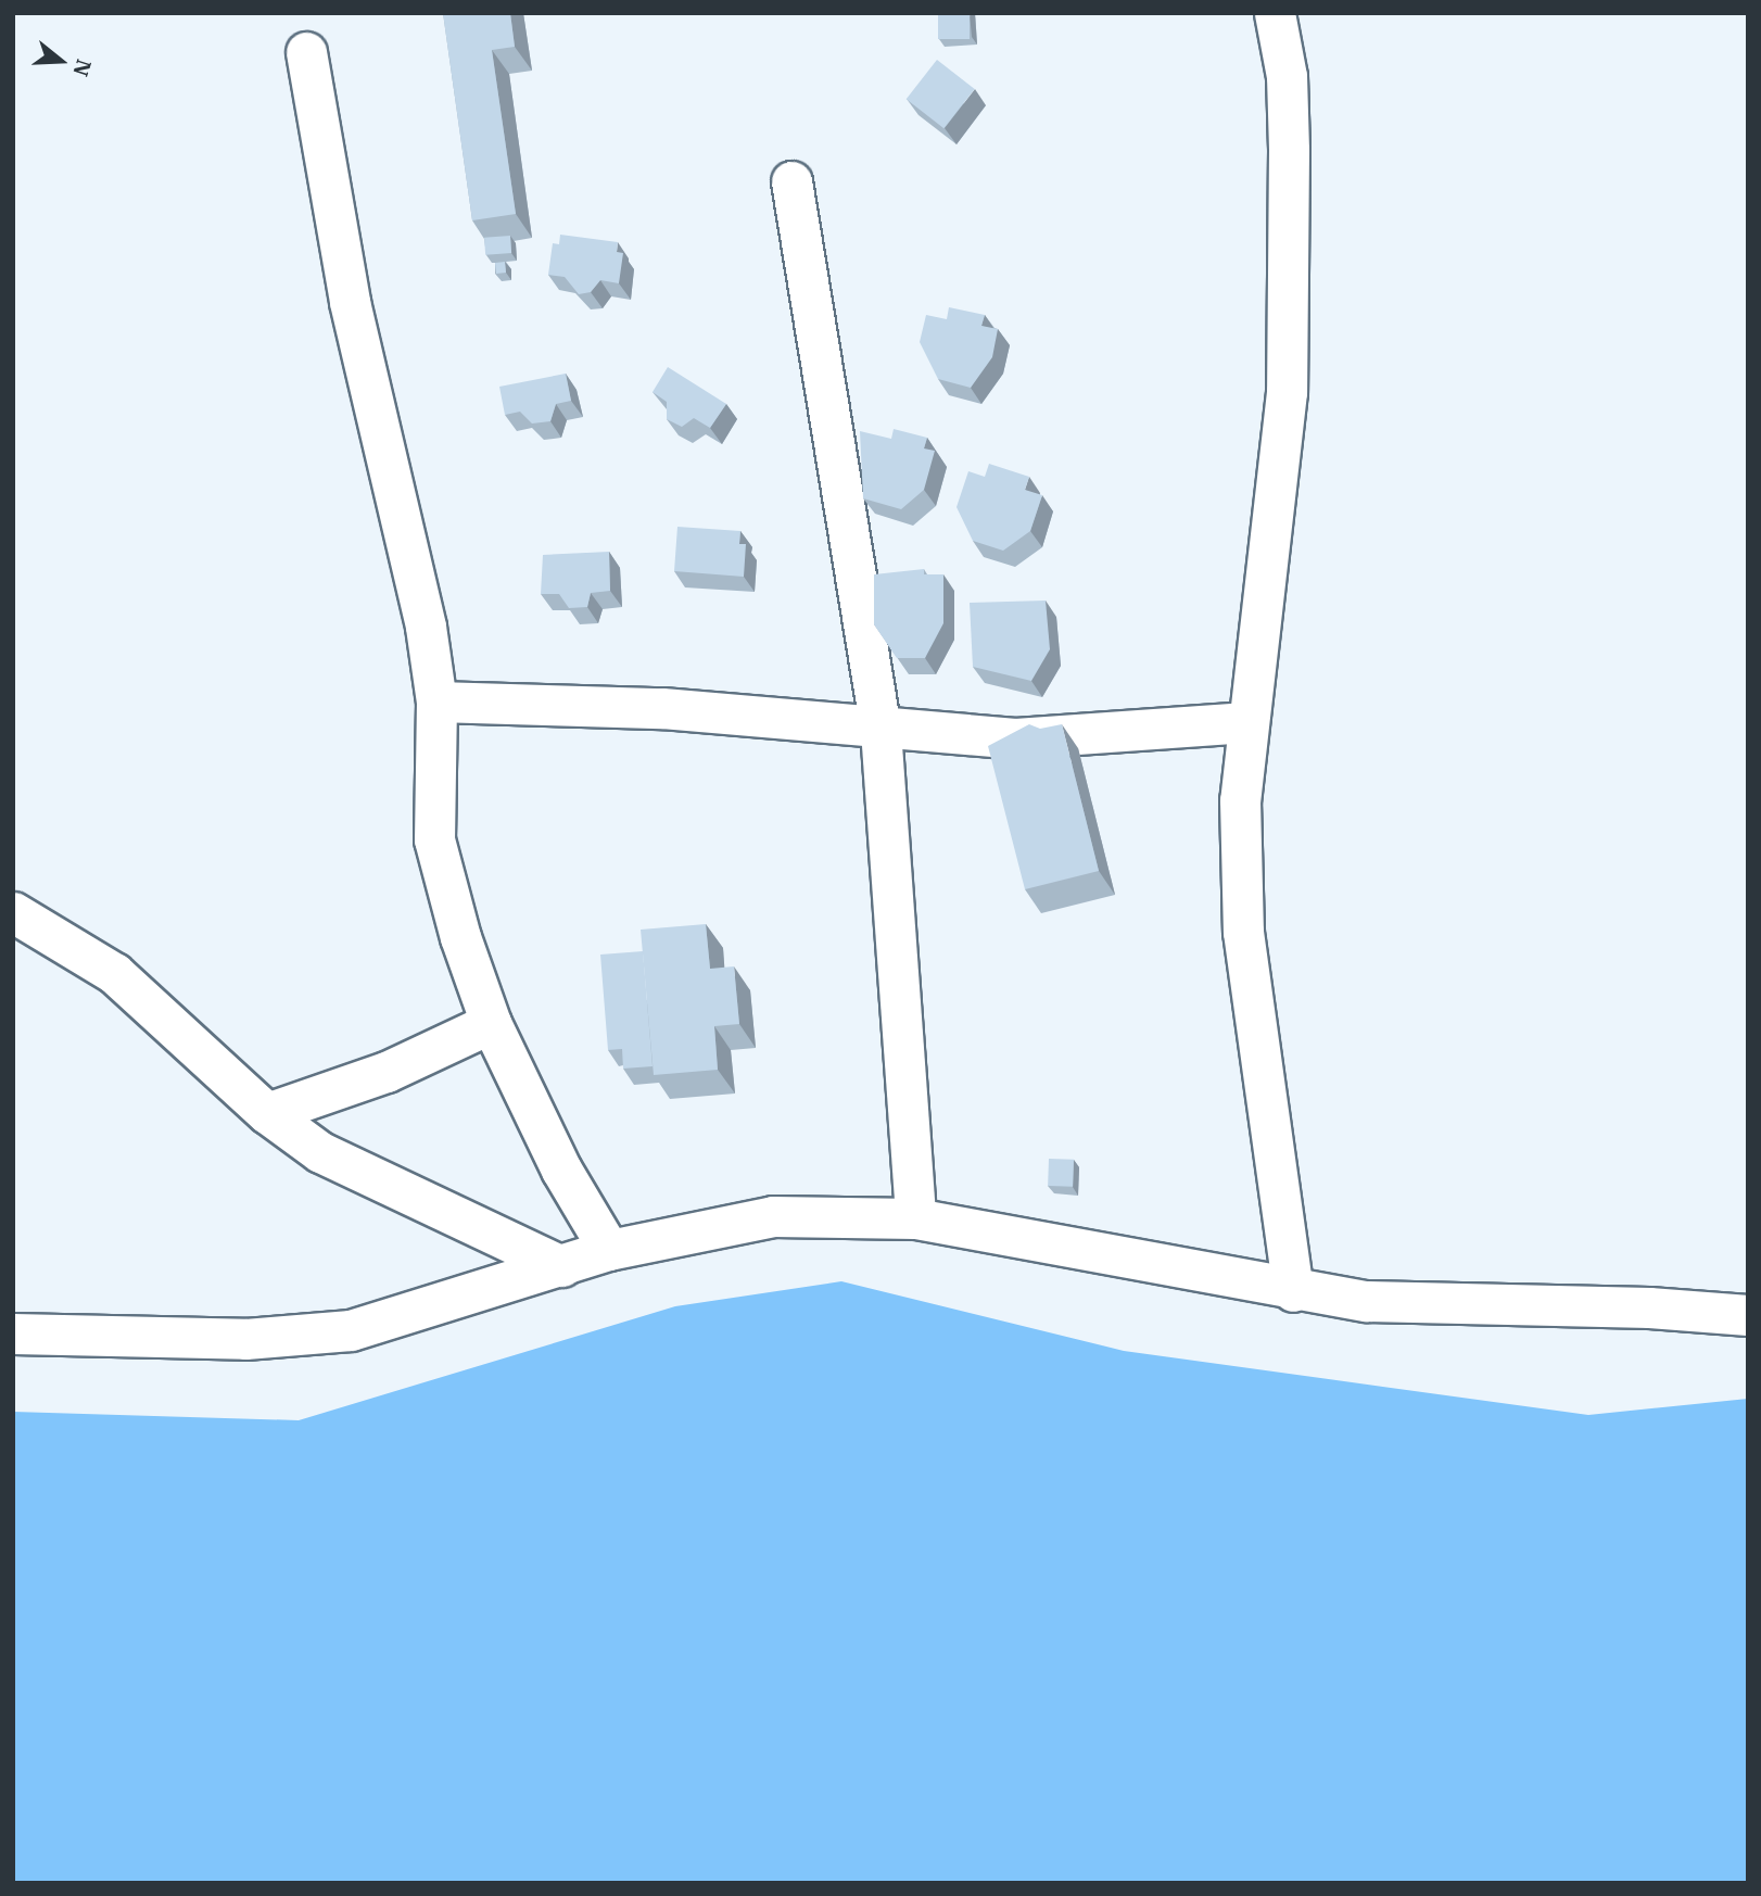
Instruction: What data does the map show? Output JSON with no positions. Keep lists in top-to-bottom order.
{
  "north": "right"
}
